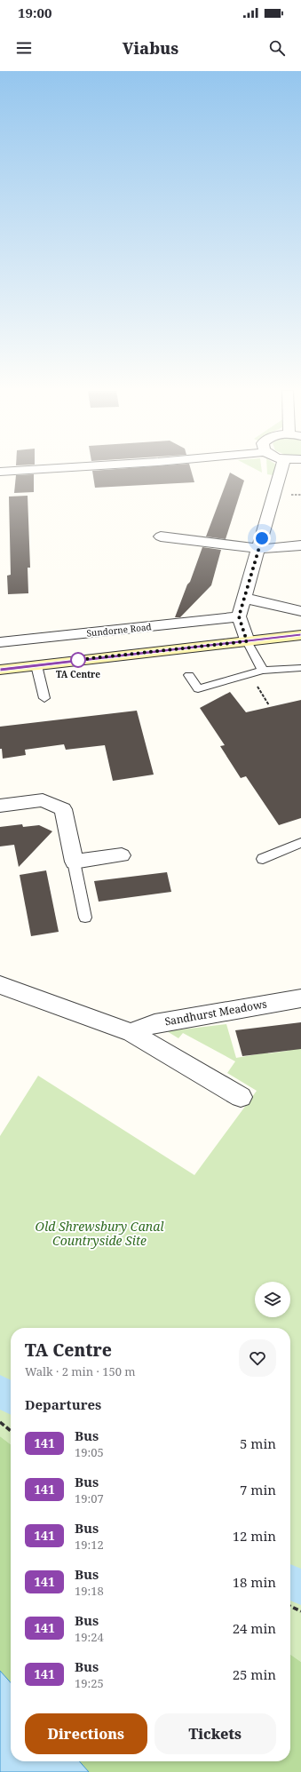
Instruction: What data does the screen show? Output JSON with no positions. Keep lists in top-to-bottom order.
{
  "streets": {
    "street": ["Sundorne Road", "Sandhurst Meadows"]
  },
  "parks": ["Old Shrewsbury Canal Countryside Site"],
  "places": ["TA Centre"],
  "lines": ["bus line 141"],
  "page": {
    "status": "19:00",
    "header": "Viabus",
    "heading": [
      ["TA Centre", "Walk · 2 min · 150 m"],
      "Departures"
    ],
    "list": [
      {
        "mark": "141",
        "name": "Bus",
        "note": "19:05",
        "value": "5 min"
      },
      {
        "mark": "141",
        "name": "Bus",
        "note": "19:07",
        "value": "7 min"
      },
      {
        "mark": "141",
        "name": "Bus",
        "note": "19:12",
        "value": "12 min"
      },
      {
        "mark": "141",
        "name": "Bus",
        "note": "19:18",
        "value": "18 min"
      },
      {
        "mark": "141",
        "name": "Bus",
        "note": "19:24",
        "value": "24 min"
      },
      {
        "mark": "141",
        "name": "Bus",
        "note": "19:25",
        "value": "25 min"
      }
    ],
    "buttons": ["Directions", "Tickets"]
  }
}
